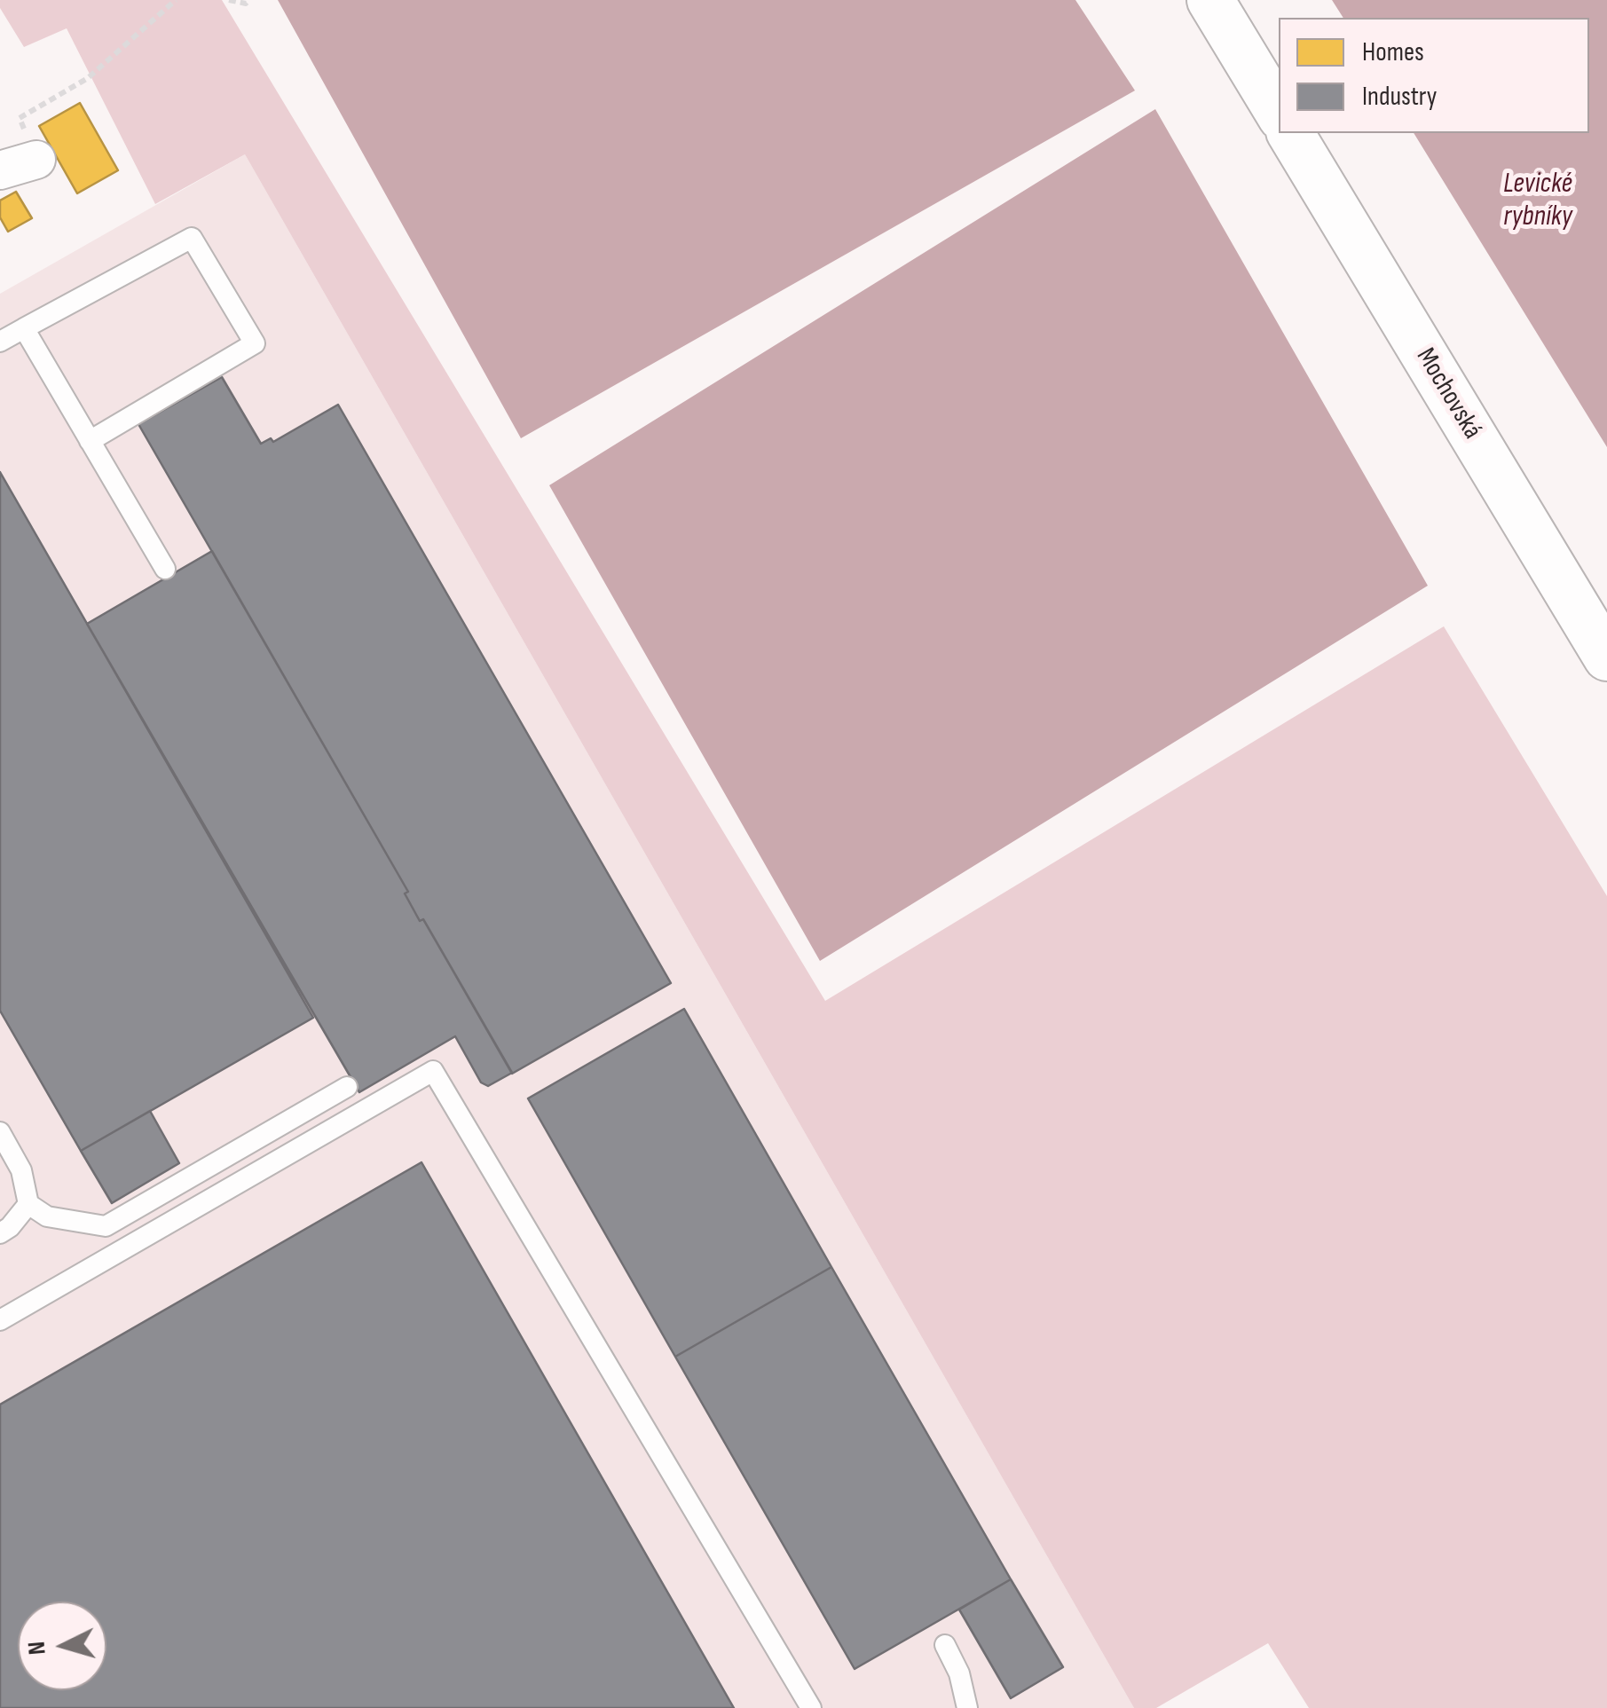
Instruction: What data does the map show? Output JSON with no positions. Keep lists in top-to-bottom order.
{
  "streets": {
    "street": ["Mochovská"]
  },
  "water": ["Levické rybníky"],
  "legend": ["Homes", "Industry"],
  "north": "left"
}
